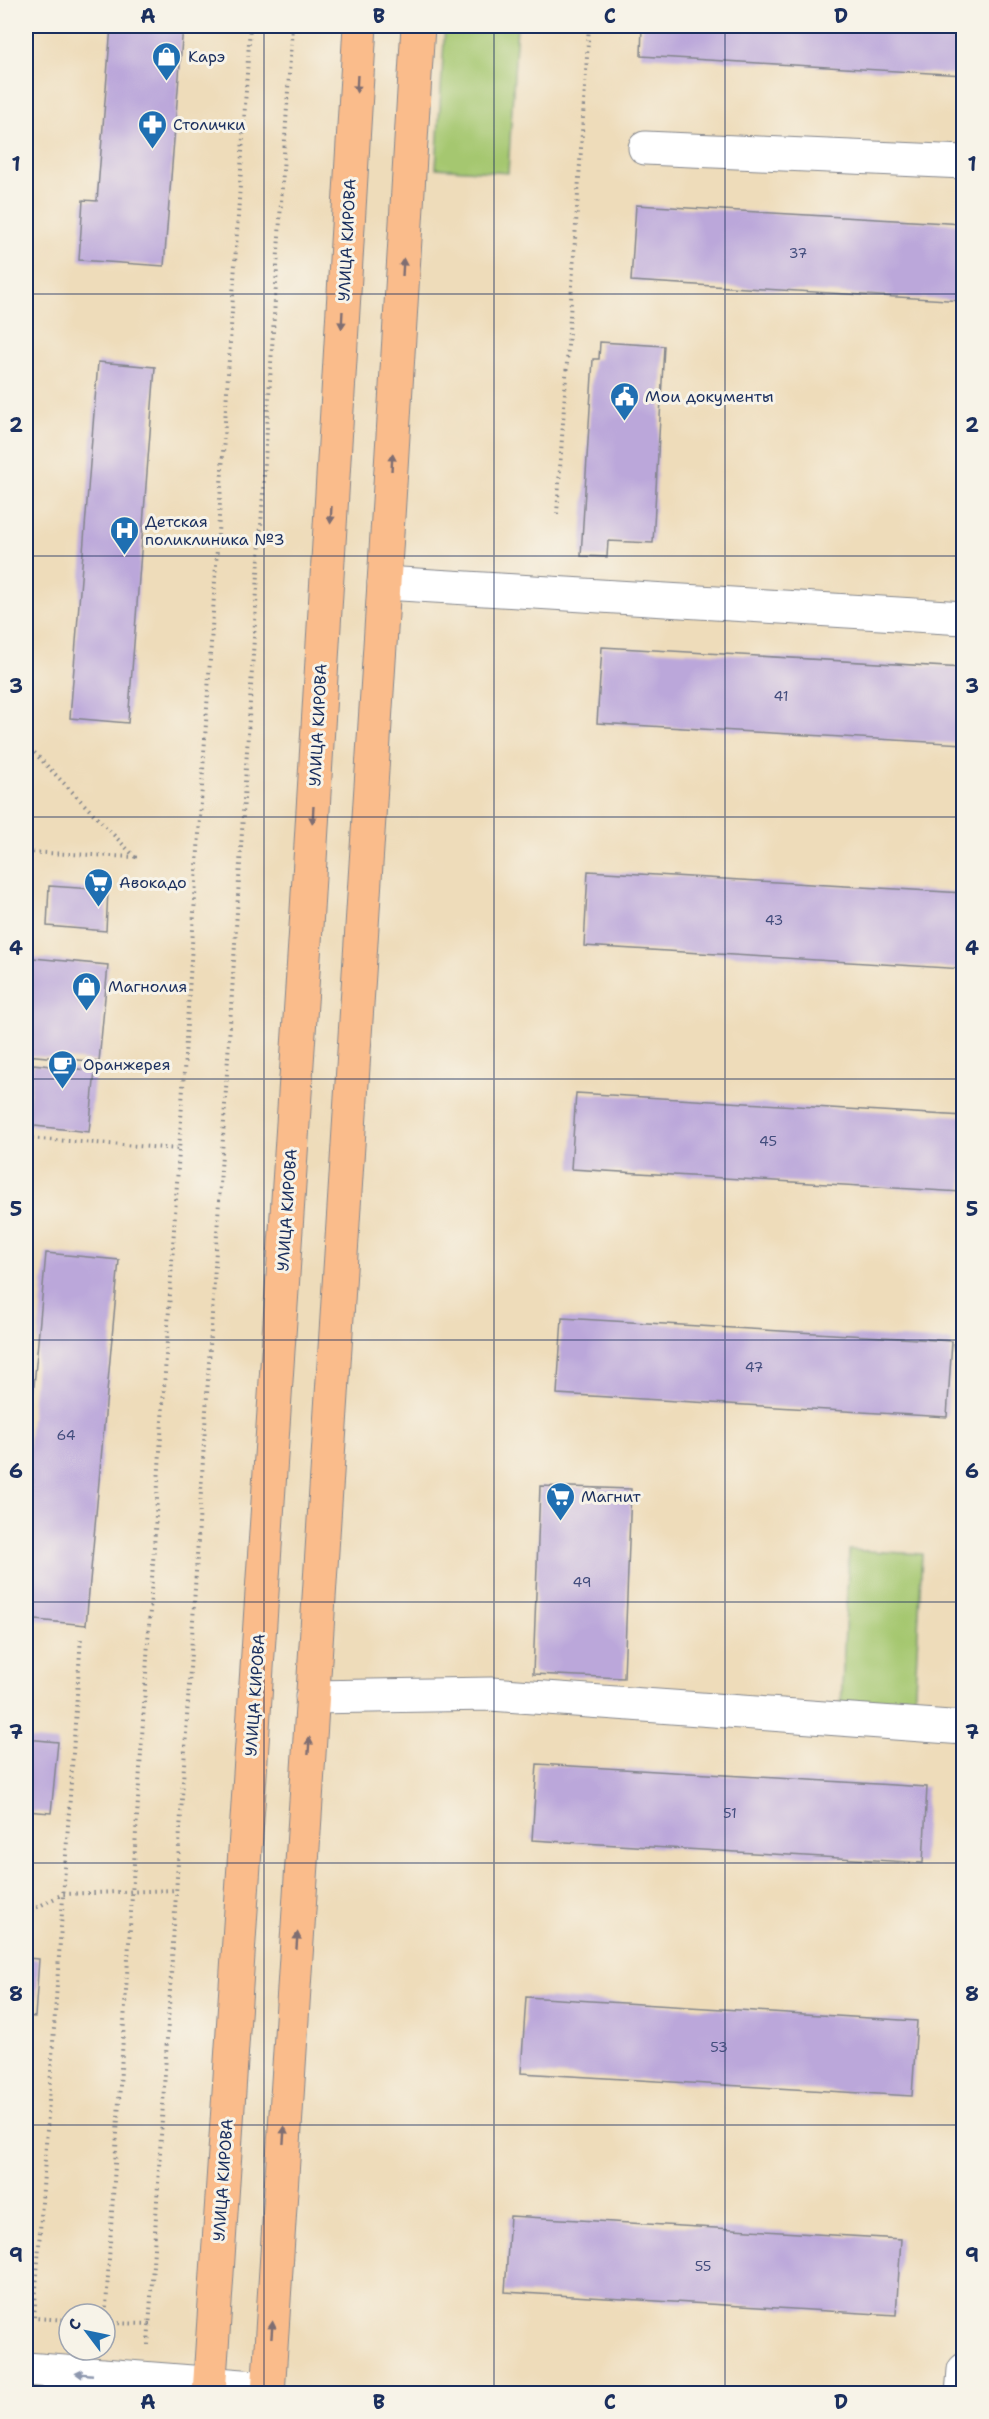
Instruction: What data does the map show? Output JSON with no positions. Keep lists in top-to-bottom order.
{
  "streets": {
    "main road": ["УЛИЦА КИРОВА"]
  },
  "places": {
    "shop": ["Карэ", "Магнолия"],
    "pharmacy": ["Столички"],
    "public building": ["Мои документы"],
    "hospital": ["Детская поликлиника №3"],
    "supermarket": ["Авокадо", "Магнит"],
    "cafe": ["Оранжерея"]
  },
  "house_numbers": [
    "37",
    "41",
    "43",
    "45",
    "47",
    "64",
    "49",
    "51",
    "53",
    "55"
  ],
  "north": "top left",
  "grid": {
    "columns": [
      "A",
      "B",
      "C",
      "D"
    ],
    "rows": [
      "1",
      "2",
      "3",
      "4",
      "5",
      "6",
      "7",
      "8",
      "9"
    ]
  }
}
